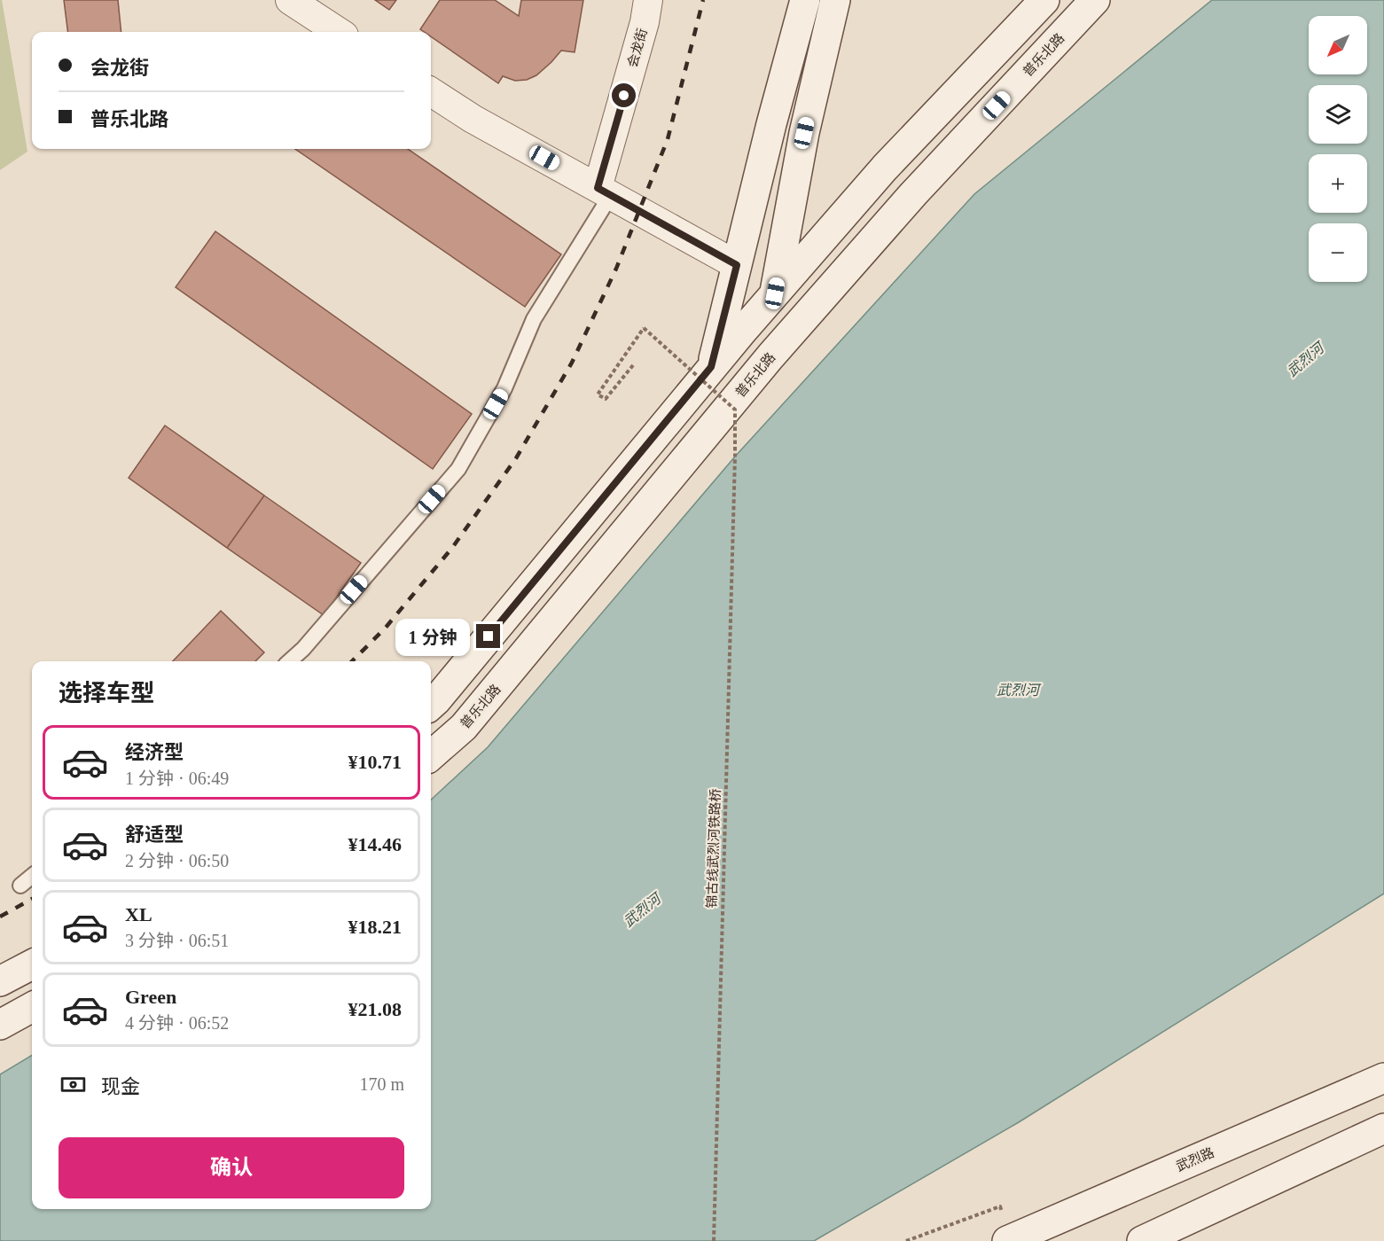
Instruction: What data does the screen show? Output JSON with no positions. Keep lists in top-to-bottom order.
{
  "streets": {
    "main road": ["普乐北路", "武烈路"],
    "street": ["会龙街"],
    "path": ["锦古线武烈河铁路桥"]
  },
  "water": ["武烈河"],
  "north": "bottom left",
  "page": {
    "map_buttons": ["+", "−"],
    "banner": ["会龙街", "普乐北路"],
    "bubble": "1 分钟",
    "heading": "选择车型",
    "list": [
      {
        "name": "经济型",
        "note": "1 分钟 · 06:49",
        "value": "¥10.71"
      },
      {
        "name": "舒适型",
        "note": "2 分钟 · 06:50",
        "value": "¥14.46"
      },
      {
        "name": "XL",
        "note": "3 分钟 · 06:51",
        "value": "¥18.21"
      },
      {
        "name": "Green",
        "note": "4 分钟 · 06:52",
        "value": "¥21.08"
      }
    ],
    "pay": ["现金", "170 m"],
    "buttons": "确认"
  }
}
